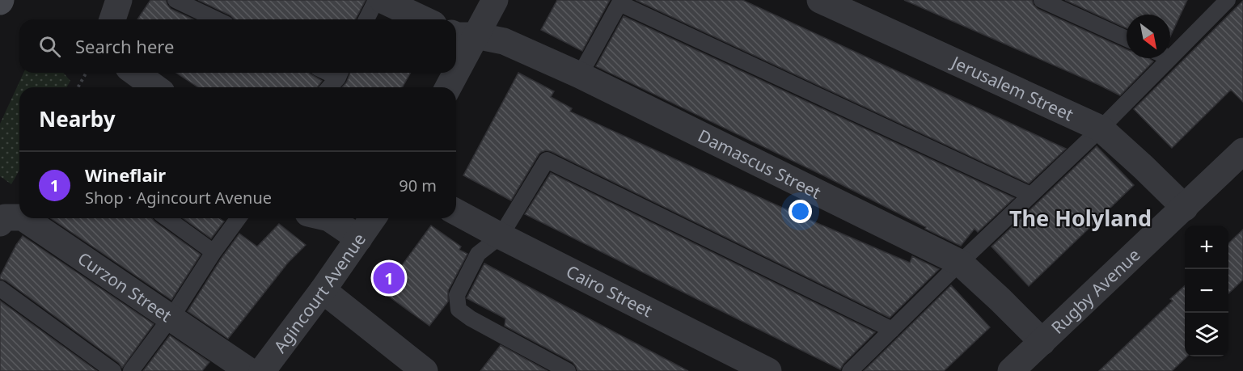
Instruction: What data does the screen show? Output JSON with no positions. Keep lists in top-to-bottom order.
{
  "streets": {
    "street": [
      "Jerusalem Street",
      "Damascus Street",
      "Curzon Street",
      "Cairo Street",
      "Rugby Avenue",
      "Agincourt Avenue"
    ]
  },
  "crossings": [
    ["Jerusalem Street", "Rugby Avenue"],
    ["Damascus Street", "Rugby Avenue"]
  ],
  "districts": ["The Holyland"],
  "north": "bottom right",
  "page": {
    "search": "Search here",
    "heading": "Nearby",
    "list": [
      {
        "mark": "1",
        "name": "Wineflair",
        "note": "Shop · Agincourt Avenue",
        "value": "90 m"
      }
    ],
    "map_buttons": ["+", "−"],
    "pins": "1"
  }
}
